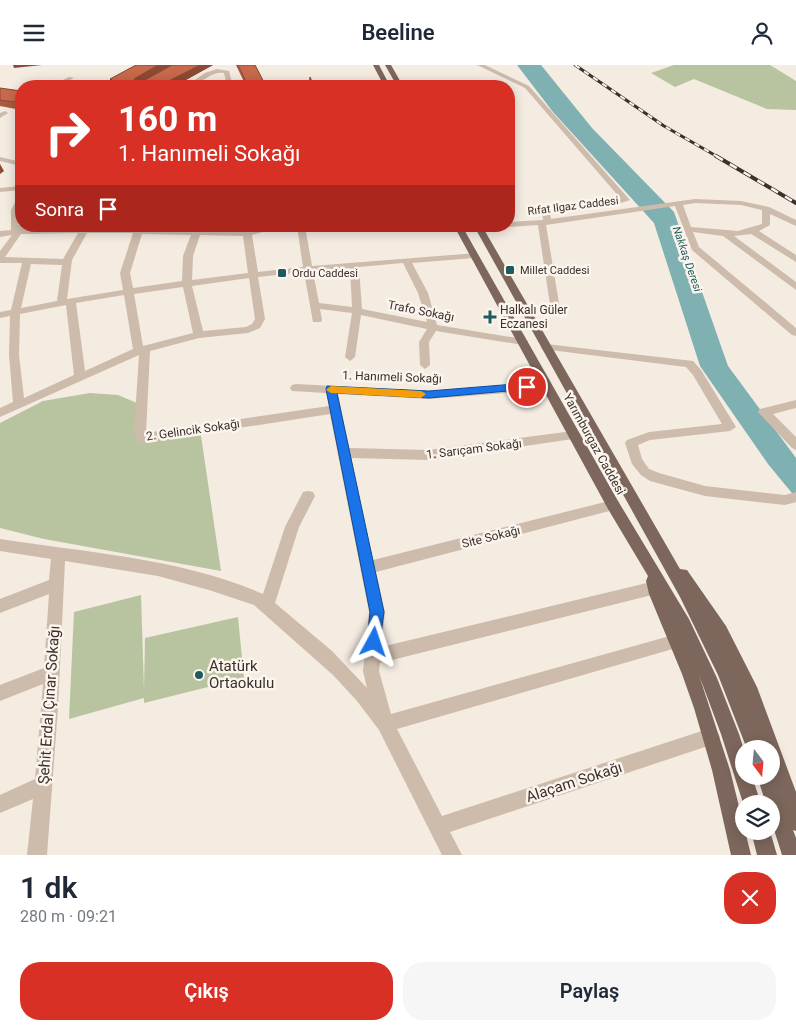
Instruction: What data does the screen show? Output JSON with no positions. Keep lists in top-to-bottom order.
{
  "streets": {
    "main road": ["Yarımburgaz Caddesi"],
    "street": [
      "Rıfat Ilgaz Caddesi",
      "Trafo Sokağı",
      "1. Hanımeli Sokağı",
      "2. Gelincik Sokağı",
      "1. Sarıçam Sokağı",
      "Site Sokağı",
      "Şehit Erdal Çınar Sokağı",
      "Alaçam Sokağı"
    ]
  },
  "crossings": [
    ["Trafo Sokağı", "Yarımburgaz Caddesi"],
    ["1. Hanımeli Sokağı", "Yarımburgaz Caddesi"],
    ["Yarımburgaz Caddesi", "1. Sarıçam Sokağı"],
    ["Yarımburgaz Caddesi", "Site Sokağı"]
  ],
  "water": ["Nakkaş Deresi"],
  "places": {
    "transit": ["Millet Caddesi", "Ordu Caddesi"],
    "health": ["Halkalı Güler Eczanesi"],
    "other": ["Atatürk Ortaokulu"]
  },
  "north": "bottom",
  "page": {
    "header": "Beeline",
    "turn": ["160 m", "1. Hanımeli Sokağı"],
    "then": "Sonra",
    "heading": ["1 dk", "280 m · 09:21"],
    "buttons": ["Çıkış", "Paylaş"]
  }
}
